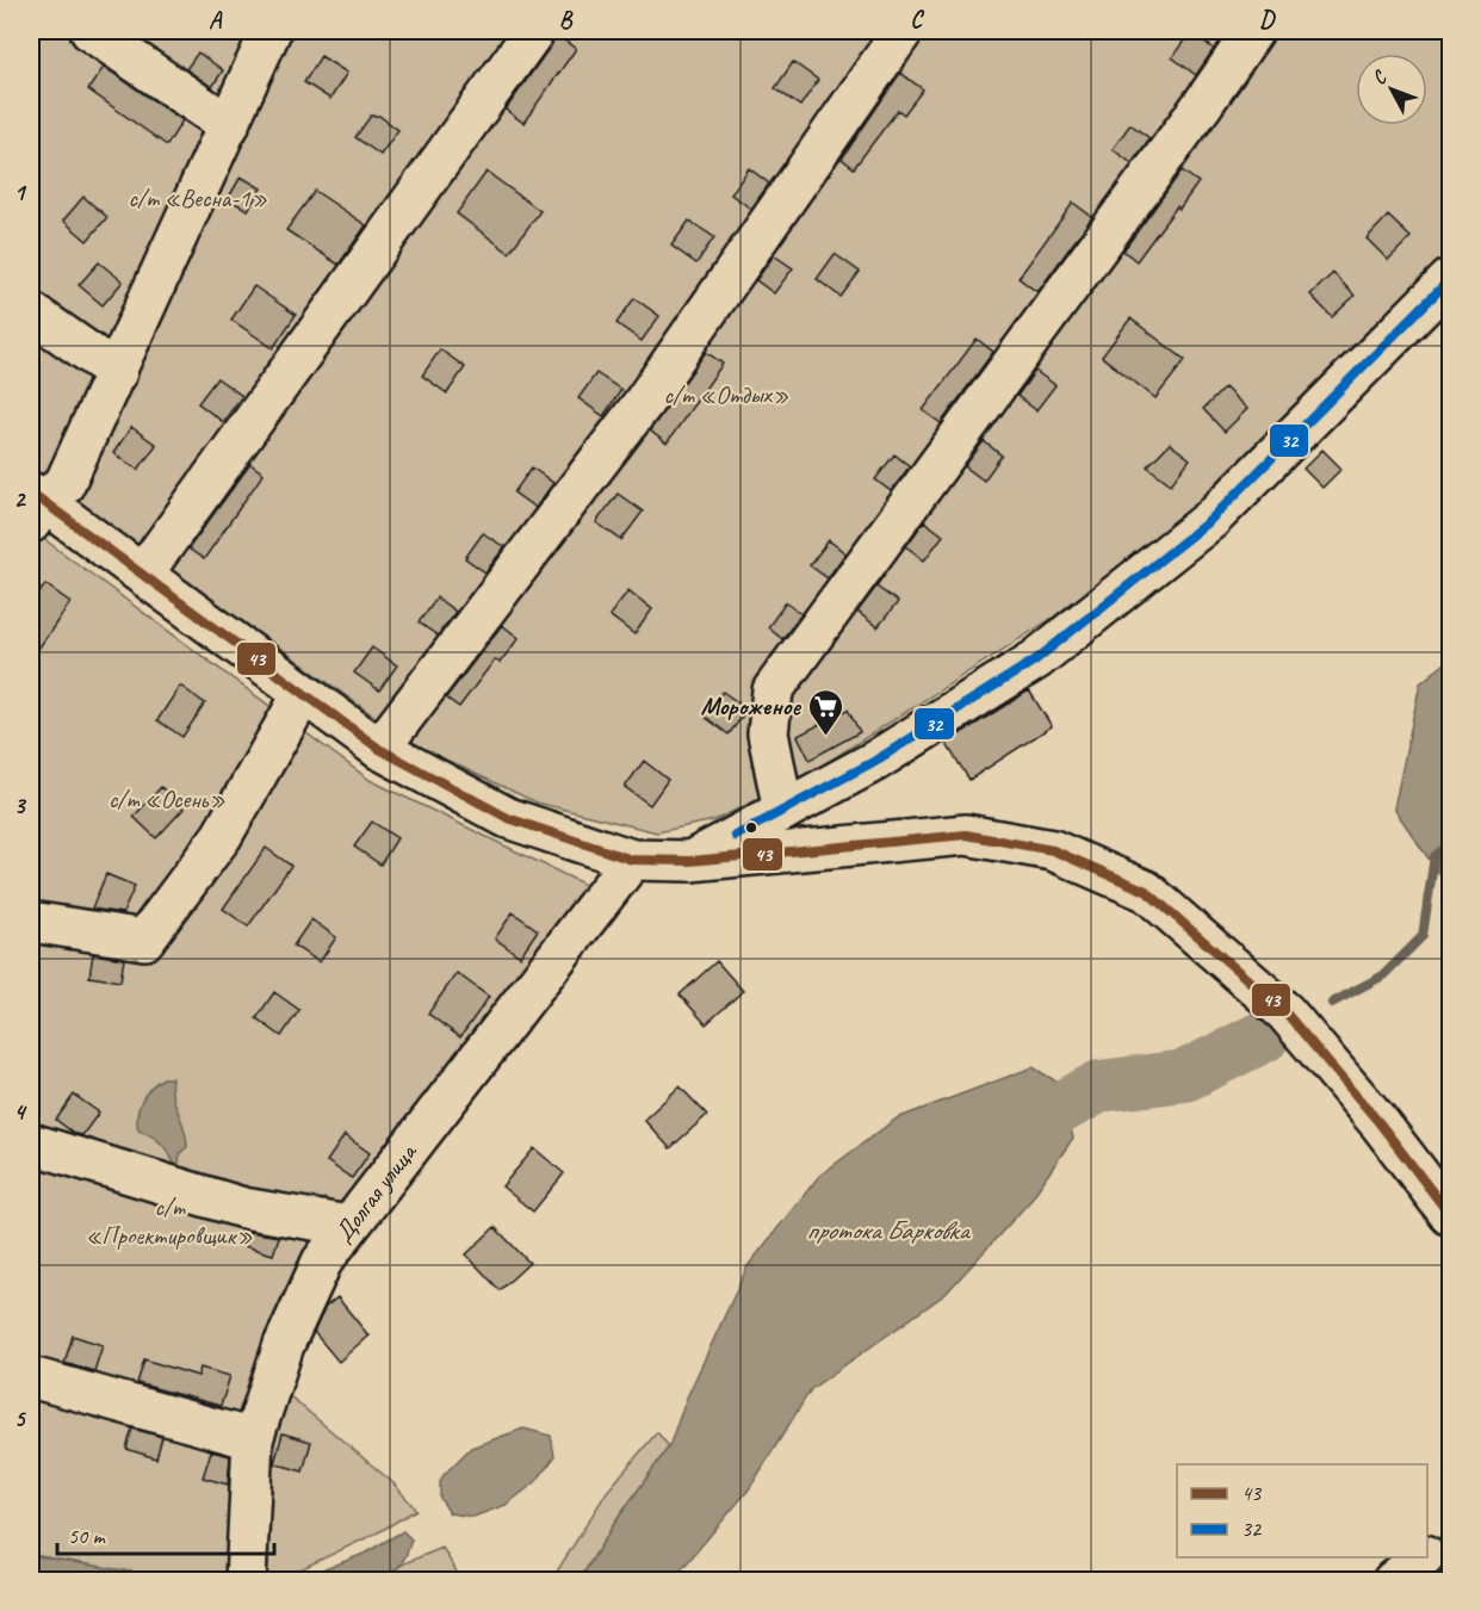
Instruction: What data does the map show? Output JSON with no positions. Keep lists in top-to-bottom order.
{
  "streets": {
    "street": ["Долгая улица"]
  },
  "water": ["протока Барковка"],
  "parks": [
    "с/т «Весна-1»",
    "с/т «Отдых»",
    "с/т «Осень»",
    "с/т «Проектировщик»"
  ],
  "places": {
    "supermarket": ["Мороженое"]
  },
  "lines": ["transit line 32", "transit line 43"],
  "legend": ["43", "32"],
  "scale_bar": "50 m",
  "north": "top left",
  "grid": {
    "columns": [
      "A",
      "B",
      "C",
      "D"
    ],
    "rows": [
      "1",
      "2",
      "3",
      "4",
      "5"
    ]
  }
}
